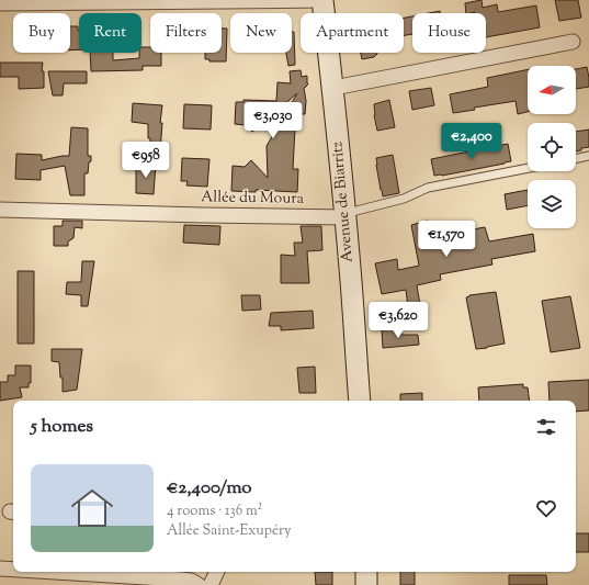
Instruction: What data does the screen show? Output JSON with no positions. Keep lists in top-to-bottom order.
{
  "streets": {
    "main road": ["Avenue de Biarritz"],
    "street": ["Allée du Moura"]
  },
  "crossings": [
    ["Allée du Moura", "Avenue de Biarritz"]
  ],
  "north": "left",
  "page": {
    "chip": [
      "Buy",
      "Rent",
      "Filters",
      "New",
      "Apartment",
      "House"
    ],
    "price": [
      "€3,030",
      "€2,400",
      "€958",
      "€1,570",
      "€3,620"
    ],
    "heading": "5 homes",
    "list": [
      {
        "name": "€2,400/mo",
        "note": "4 rooms · 136 m² · Allée Saint-Exupéry"
      }
    ]
  }
}
